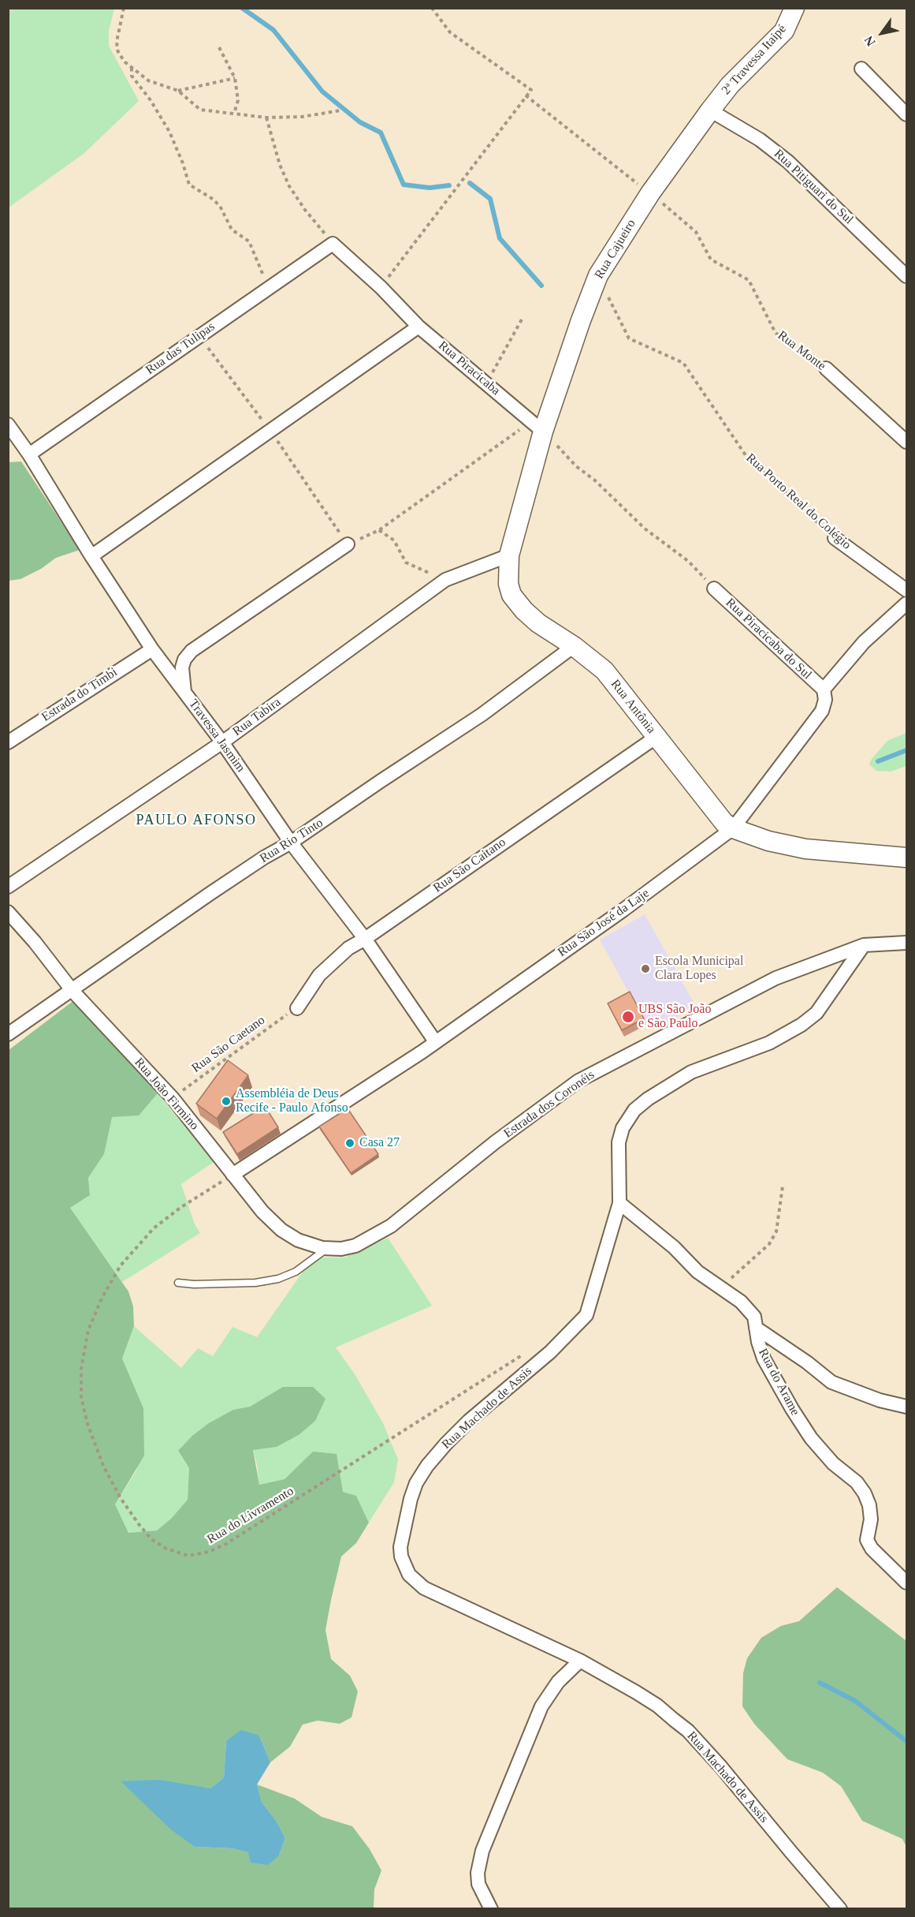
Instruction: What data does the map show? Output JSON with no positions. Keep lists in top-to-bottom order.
{
  "streets": {
    "street": [
      "2ª Travessa Itaipé",
      "Rua Pitiguari do Sul",
      "Rua Cajueiro",
      "Rua das Tulipas",
      "Rua Monte",
      "Rua Piracicaba",
      "Rua Porto Real do Colégio",
      "Rua Piracicaba do Sul",
      "Estrada do Timbi",
      "Rua Antônia",
      "Rua Tabira",
      "Travessa Jasmim",
      "Rua Rio Tinto",
      "Rua São Caitano",
      "Rua São José da Laje",
      "Rua João Firmino",
      "Estrada dos Coronéis",
      "Rua do Arame",
      "Rua Machado de Assis"
    ],
    "path": ["Rua São Caetano", "Rua do Livramento"]
  },
  "crossings": [
    ["2ª Travessa Itaipé", "Rua Pitiguari do Sul"],
    ["2ª Travessa Itaipé", "Rua Cajueiro"],
    ["Rua Pitiguari do Sul", "Rua Cajueiro"],
    ["Rua Cajueiro", "Rua Monte"],
    ["Rua Cajueiro", "Rua Piracicaba"],
    ["Rua Cajueiro", "Rua Porto Real do Colégio"],
    ["Rua Cajueiro", "Rua Antônia"],
    ["Rua das Tulipas", "Rua Piracicaba"],
    ["Rua das Tulipas", "Travessa Jasmim"],
    ["Rua Piracicaba", "Rua Antônia"],
    ["Rua Piracicaba do Sul", "Rua São José da Laje"],
    ["Estrada do Timbi", "Travessa Jasmim"],
    ["Rua Antônia", "Rua Tabira"],
    ["Rua Antônia", "Rua Rio Tinto"],
    ["Rua Antônia", "Rua São Caitano"],
    ["Rua Antônia", "Rua São José da Laje"],
    ["Rua Tabira", "Travessa Jasmim"],
    ["Travessa Jasmim", "Rua Rio Tinto"],
    ["Travessa Jasmim", "Rua São Caitano"],
    ["Travessa Jasmim", "Rua São José da Laje"],
    ["Rua Rio Tinto", "Rua João Firmino"],
    ["Rua São Caitano", "Rua São Caetano"],
    ["Rua São José da Laje", "Rua João Firmino"],
    ["Rua São José da Laje", "Rua do Livramento"],
    ["Rua São Caetano", "Rua João Firmino"],
    ["Rua João Firmino", "Estrada dos Coronéis"],
    ["Rua João Firmino", "Rua do Livramento"],
    ["Estrada dos Coronéis", "Rua Machado de Assis"],
    ["Rua do Arame", "Rua Machado de Assis"]
  ],
  "districts": ["PAULO AFONSO"],
  "places": [
    "Escola Municipal Clara Lopes",
    "UBS São João e São Paulo",
    "Assembléia de Deus Recife - Paulo Afonso",
    "Casa 27"
  ],
  "north": "bottom left"
}
